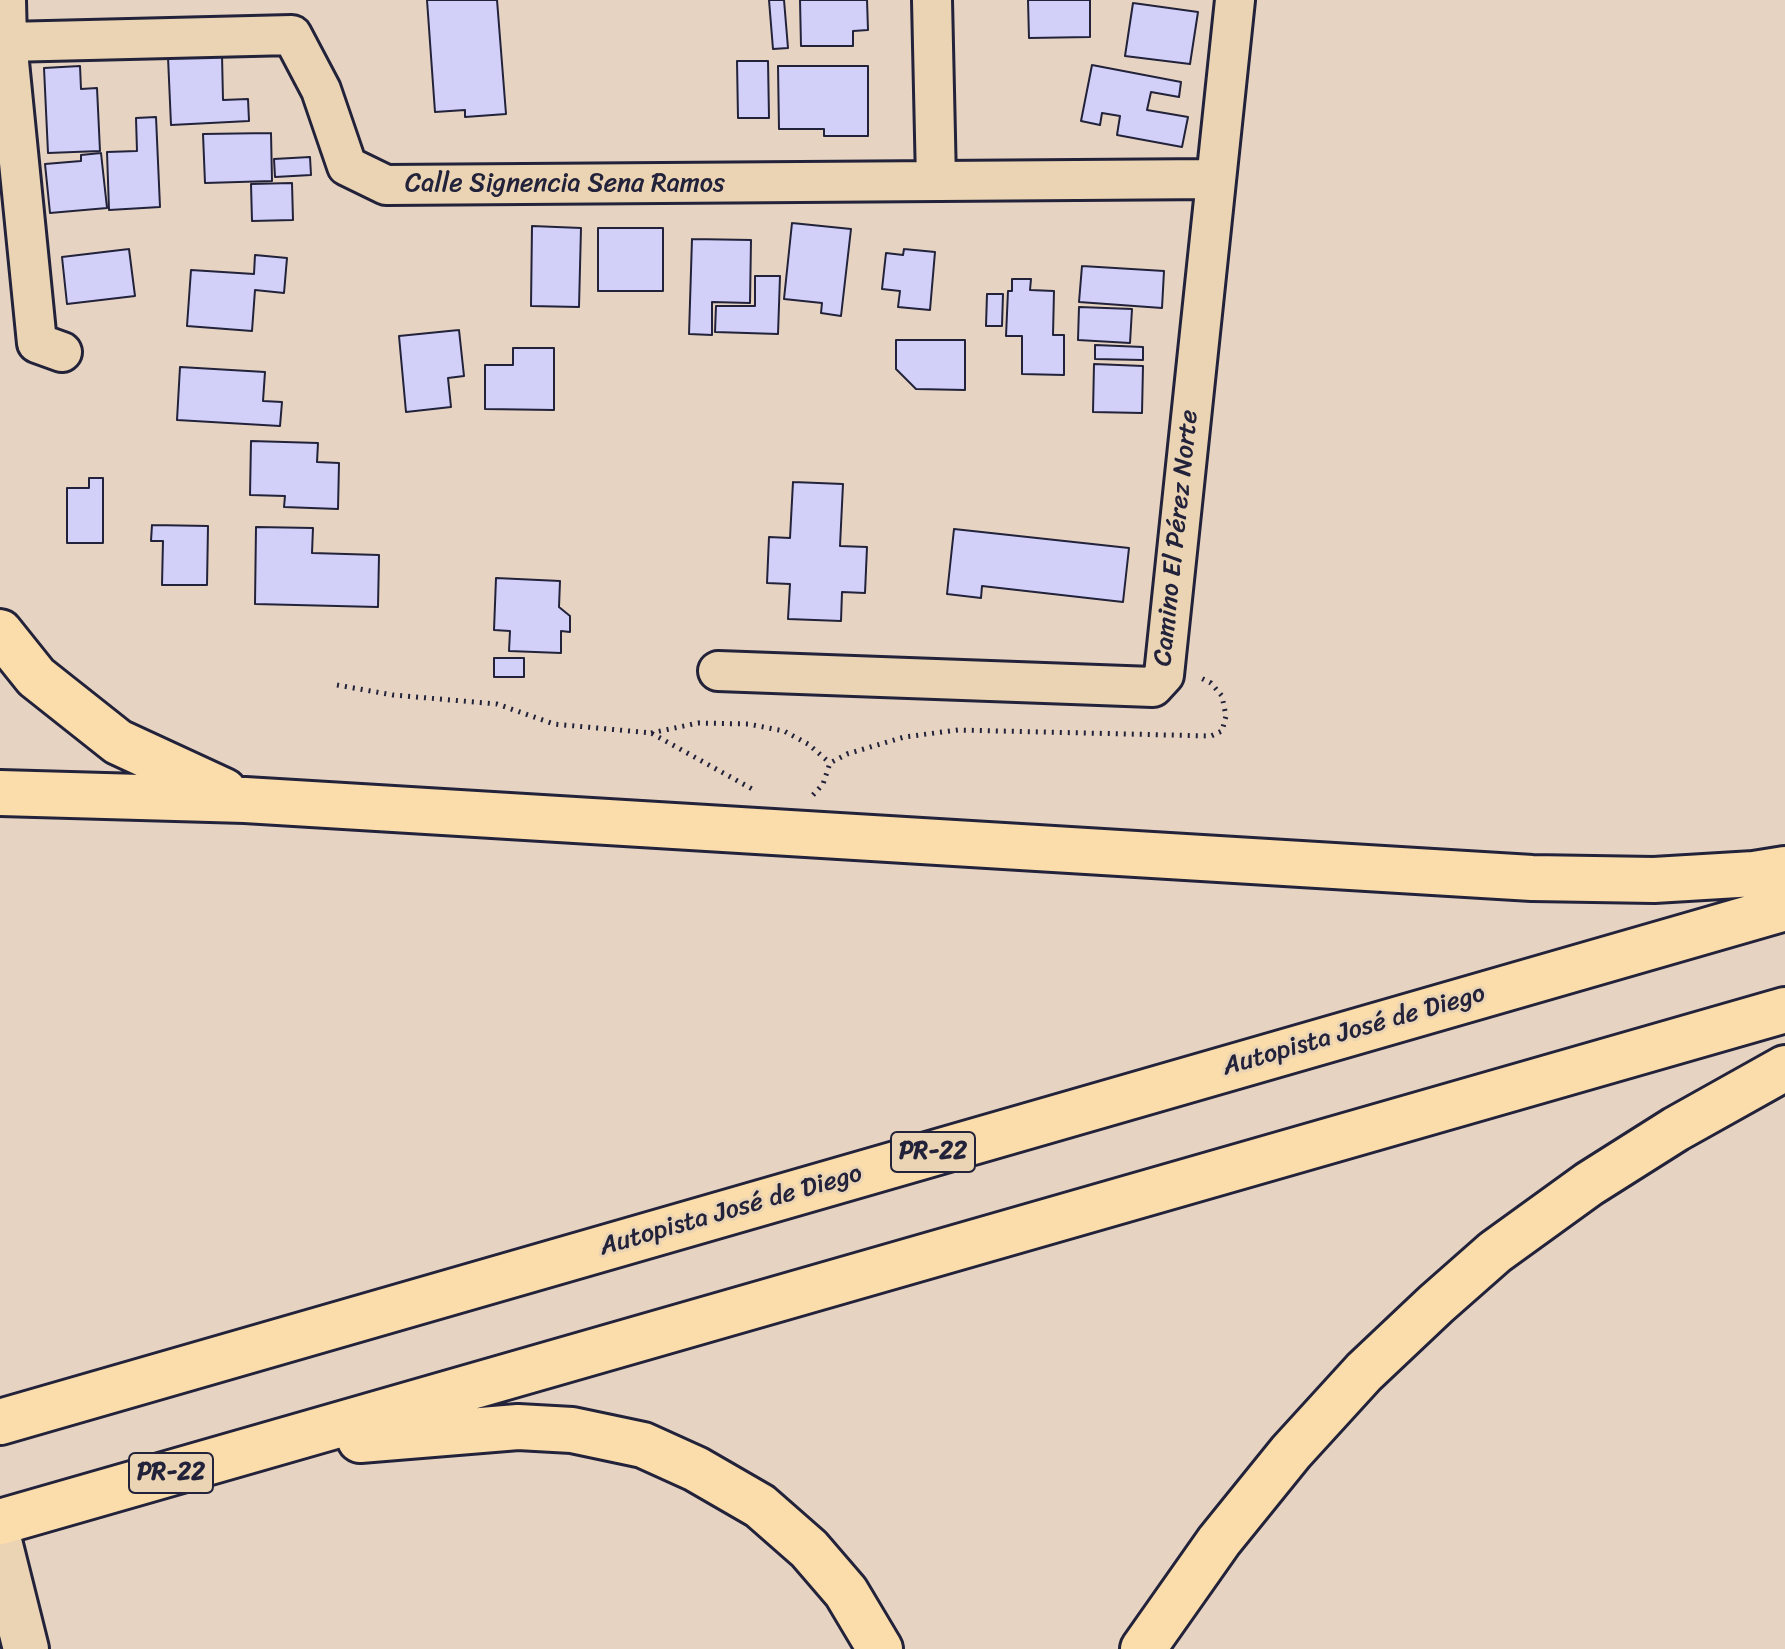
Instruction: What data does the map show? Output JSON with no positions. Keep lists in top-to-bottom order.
{
  "streets": {
    "highway": ["Autopista José de Diego", "PR-22"],
    "street": ["Calle Signencia Sena Ramos", "Camino El Pérez Norte"]
  },
  "crossings": [
    ["Calle Signencia Sena Ramos", "Camino El Pérez Norte"]
  ]
}
